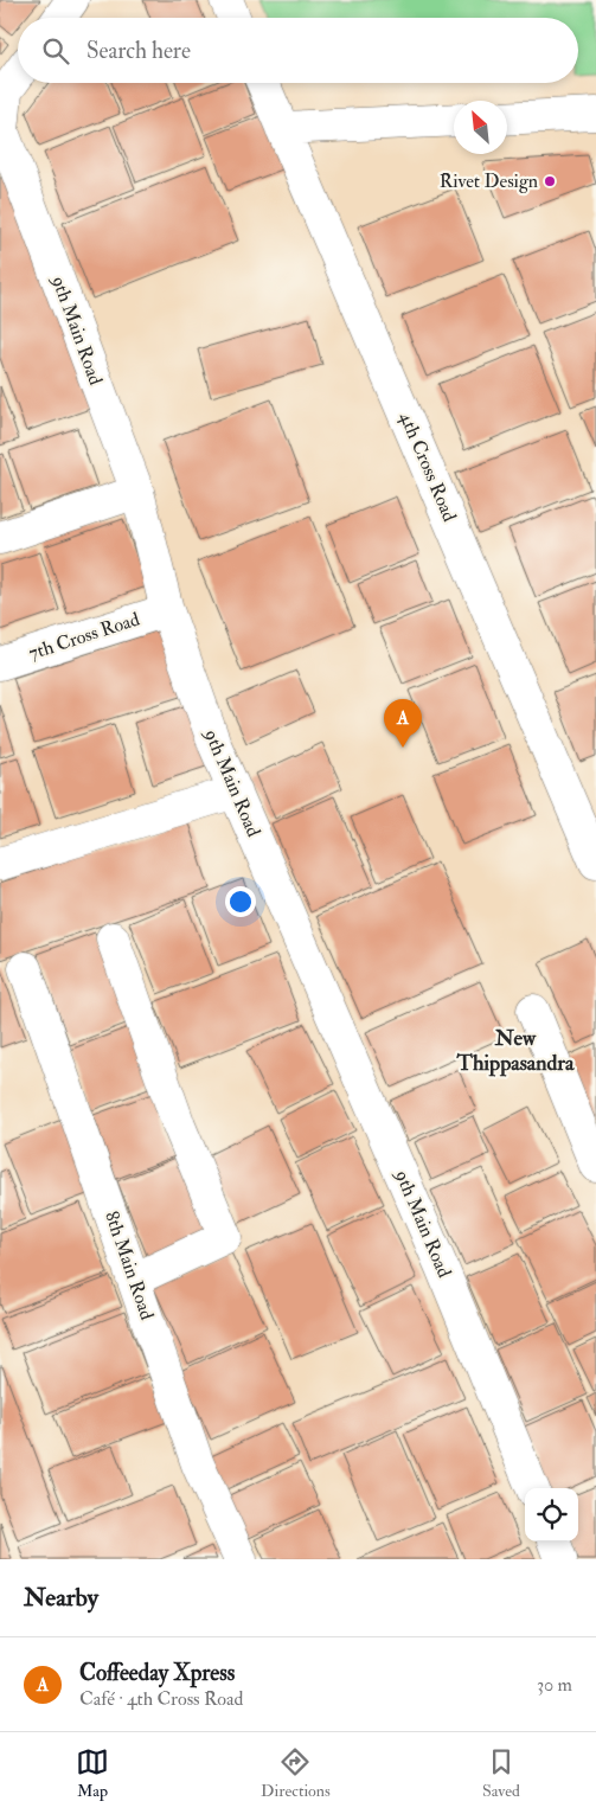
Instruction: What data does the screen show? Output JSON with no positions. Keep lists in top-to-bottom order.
{
  "streets": {
    "street": [
      "9th Main Road",
      "4th Cross Road",
      "7th Cross Road",
      "8th Main Road"
    ]
  },
  "crossings": [
    ["9th Main Road", "7th Cross Road"]
  ],
  "districts": ["New Thippasandra"],
  "places": ["Rivet Design"],
  "north": "top left",
  "page": {
    "search": "Search here",
    "pins": "A",
    "heading": "Nearby",
    "list": [
      {
        "mark": "A",
        "name": "Coffeeday Xpress",
        "note": "Café · 4th Cross Road",
        "value": "30 m"
      }
    ],
    "nav": ["Map", "Directions", "Saved"]
  }
}
